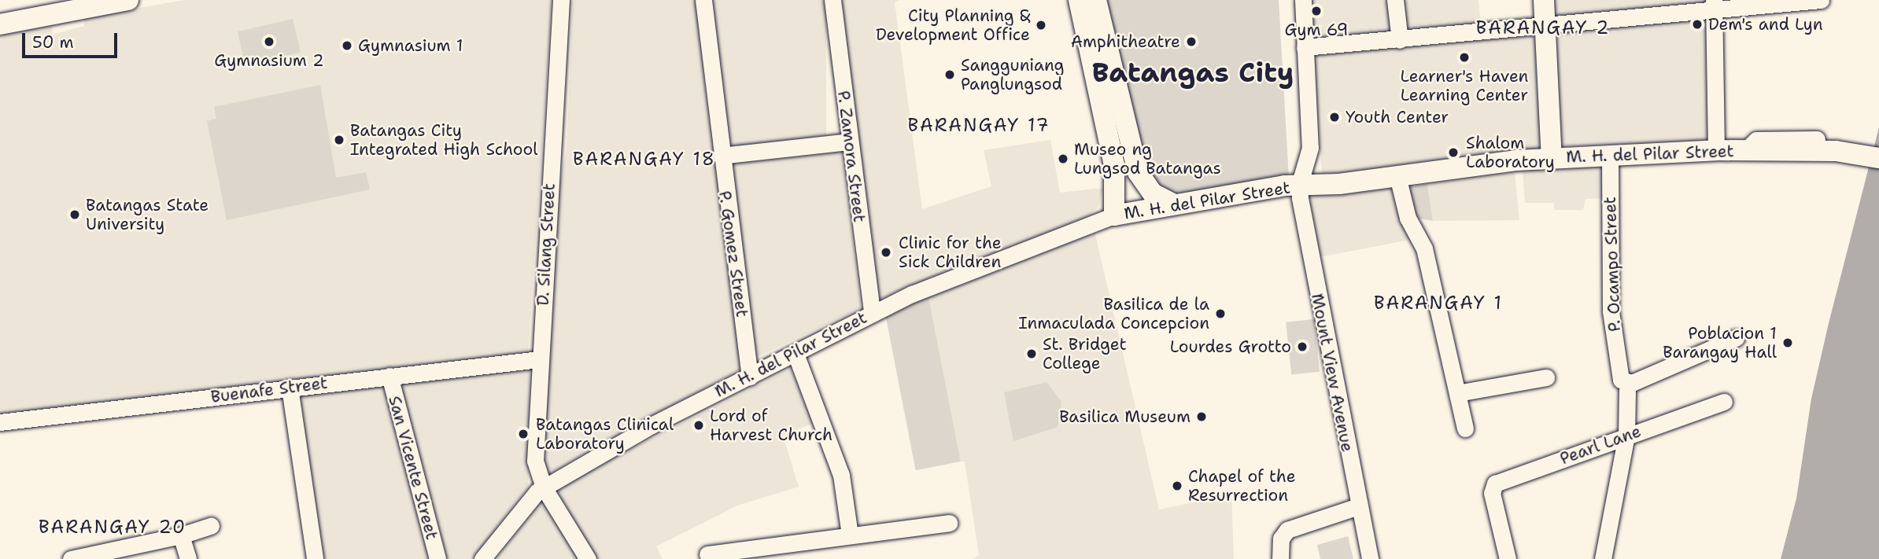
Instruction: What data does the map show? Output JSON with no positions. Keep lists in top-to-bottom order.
{
  "streets": {
    "main road": ["M. H. del Pilar Street"],
    "street": [
      "P. Zamora Street",
      "D. Silang Street",
      "P. Gomez Street",
      "P. Ocampo Street",
      "Mount View Avenue",
      "Buenafe Street",
      "Pearl Lane",
      "San Vicente Street"
    ]
  },
  "crossings": [
    ["M. H. del Pilar Street", "P. Zamora Street"],
    ["M. H. del Pilar Street", "D. Silang Street"],
    ["M. H. del Pilar Street", "P. Gomez Street"],
    ["M. H. del Pilar Street", "P. Ocampo Street"],
    ["M. H. del Pilar Street", "Mount View Avenue"],
    ["D. Silang Street", "Buenafe Street"],
    ["Buenafe Street", "San Vicente Street"]
  ],
  "districts": [
    "BARANGAY 2",
    "Batangas City",
    "BARANGAY 17",
    "BARANGAY 18",
    "BARANGAY 1",
    "BARANGAY 20"
  ],
  "places": [
    "Gym 69",
    "Dem's and Lyn",
    "City Planning & Development Office",
    "Gymnasium 2",
    "Amphitheatre",
    "Gymnasium 1",
    "Learner's Haven Learning Center",
    "Sangguniang Panglungsod",
    "Youth Center",
    "Batangas City Integrated High School",
    "Shalom Laboratory",
    "Museo ng Lungsod Batangas",
    "Batangas State University",
    "Clinic for the Sick Children",
    "Basilica de la Inmaculada Concepcion",
    "Poblacion 1 Barangay Hall",
    "Lourdes Grotto",
    "St. Bridget College",
    "Basilica Museum",
    "Lord of Harvest Church",
    "Batangas Clinical Laboratory",
    "Chapel of the Resurrection"
  ],
  "scale_bar": "50 m"
}
